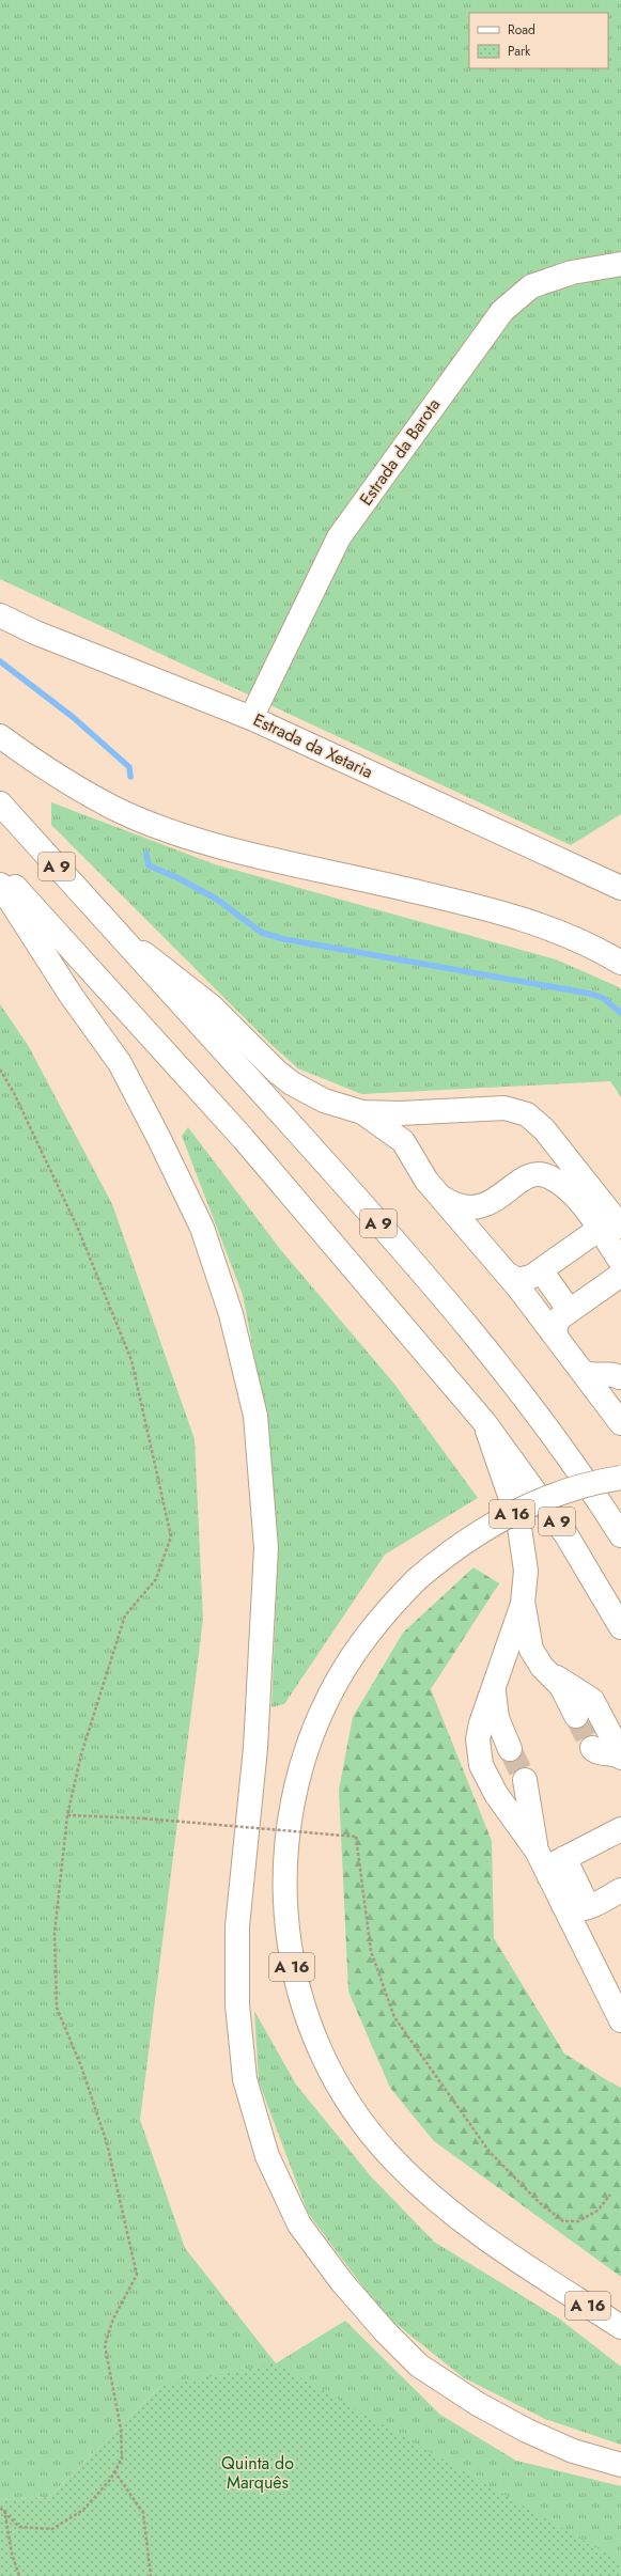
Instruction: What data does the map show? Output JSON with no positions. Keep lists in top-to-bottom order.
{
  "streets": {
    "main road": [
      "Estrada da Barota",
      "Estrada da Xetaria",
      "A 9",
      "A 16"
    ]
  },
  "crossings": [
    ["Estrada da Barota", "Estrada da Xetaria"]
  ],
  "parks": ["Quinta do Marquês"],
  "legend": ["Road", "Park"]
}
